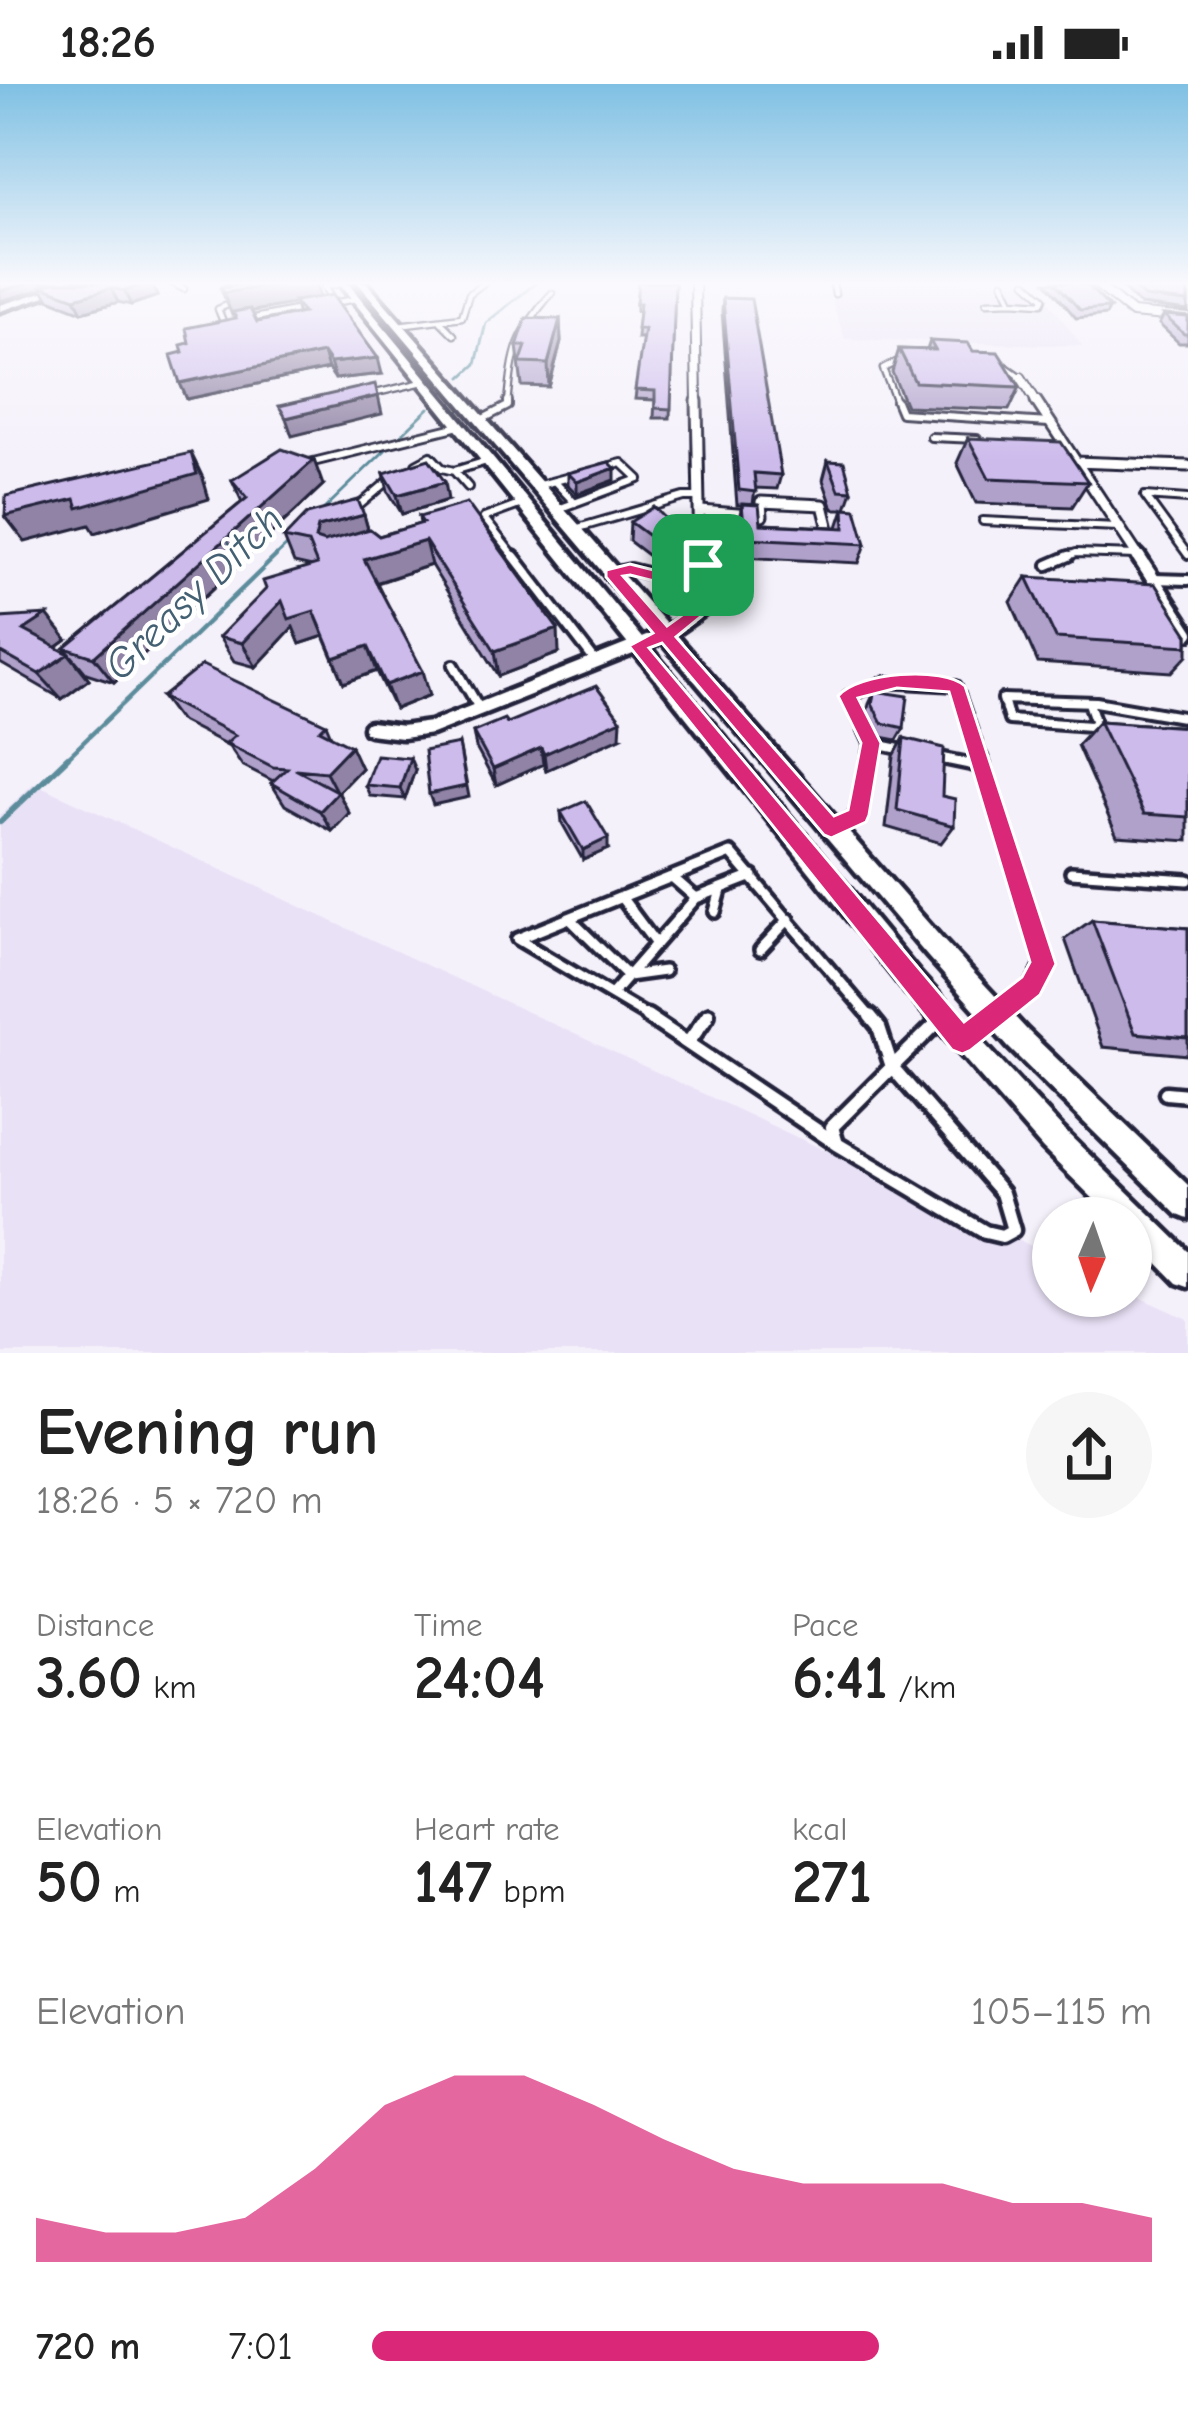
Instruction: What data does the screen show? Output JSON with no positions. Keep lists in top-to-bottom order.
{
  "water": ["Greasy Ditch"],
  "north": "bottom",
  "page": {
    "status": "18:26",
    "heading": ["Evening run", "18:26 · 5 × 720 m"],
    "stats": [
      ["Distance", "3.60 km"],
      ["Time", "24:04"],
      ["Pace", "6:41 /km"],
      ["Elevation", "50 m"],
      ["Heart rate", "147 bpm"],
      ["kcal", "271"]
    ],
    "chart": ["Elevation", "105–115 m"],
    "list": [
      {
        "name": "720 m",
        "note": "7:01"
      }
    ]
  }
}
